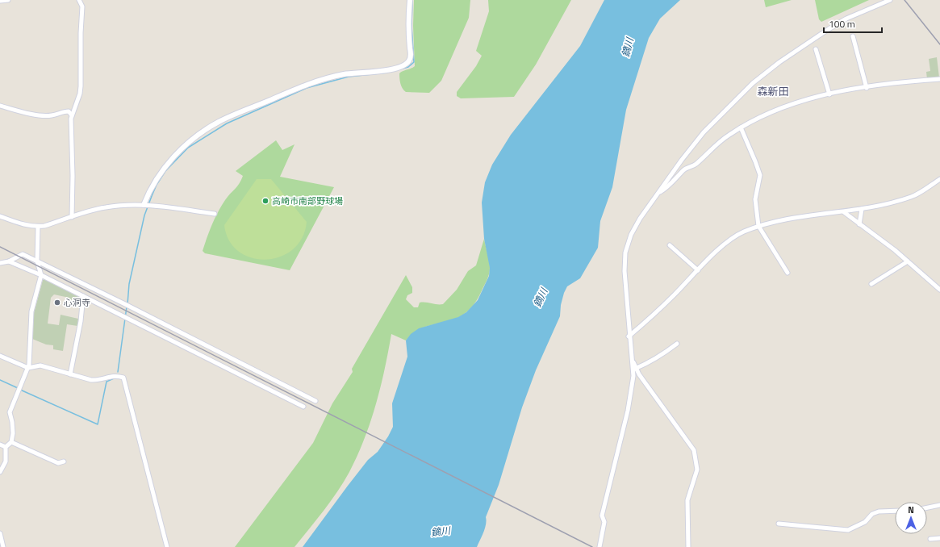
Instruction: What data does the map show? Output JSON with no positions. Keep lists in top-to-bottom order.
{
  "districts": ["森新田"],
  "water": ["鏑川"],
  "places": ["高崎市南部野球場", "心洞寺"],
  "scale_bar": "100 m",
  "north": "top"
}
